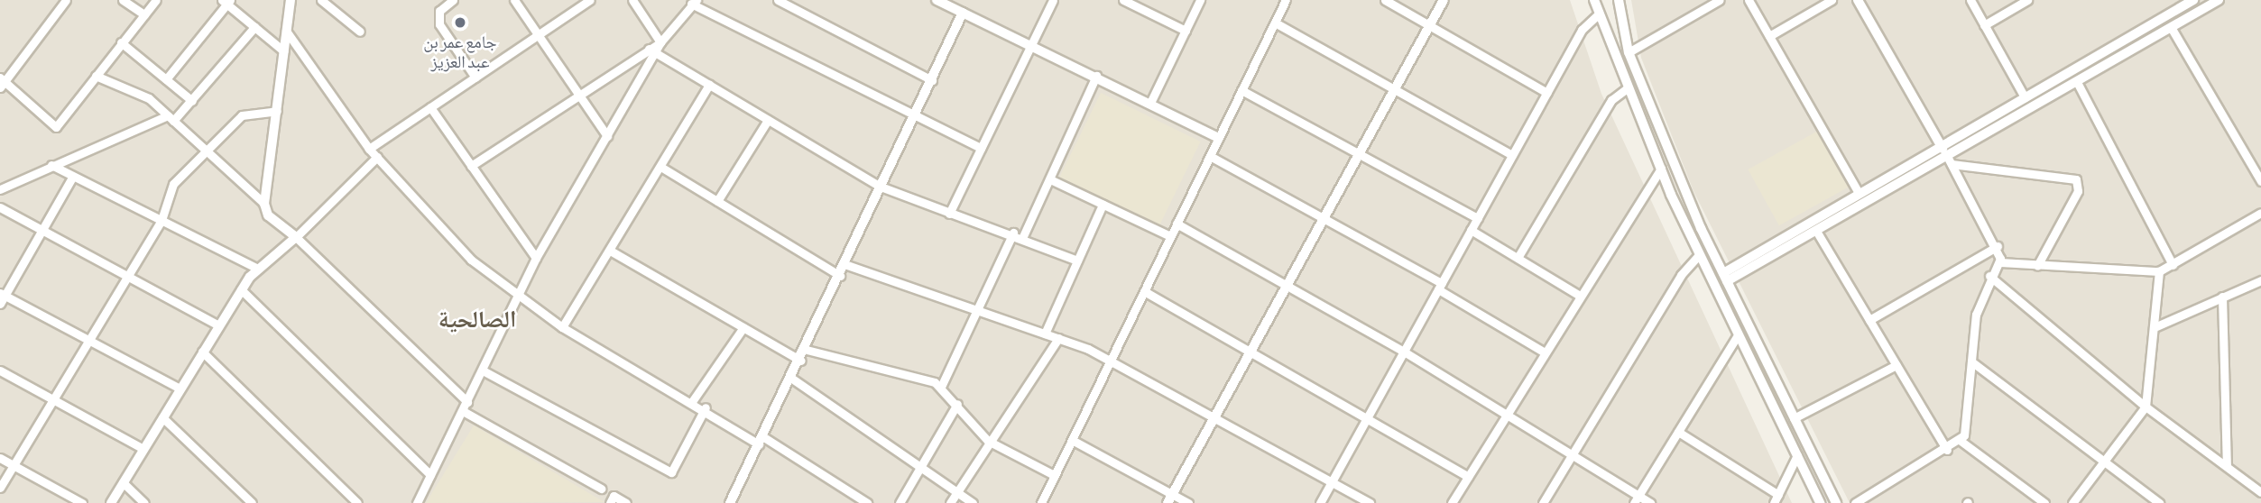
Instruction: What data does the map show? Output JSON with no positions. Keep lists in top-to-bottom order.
{
  "districts": ["الصالحية"],
  "places": ["جامع عمر بن عبد العزيز"]
}
